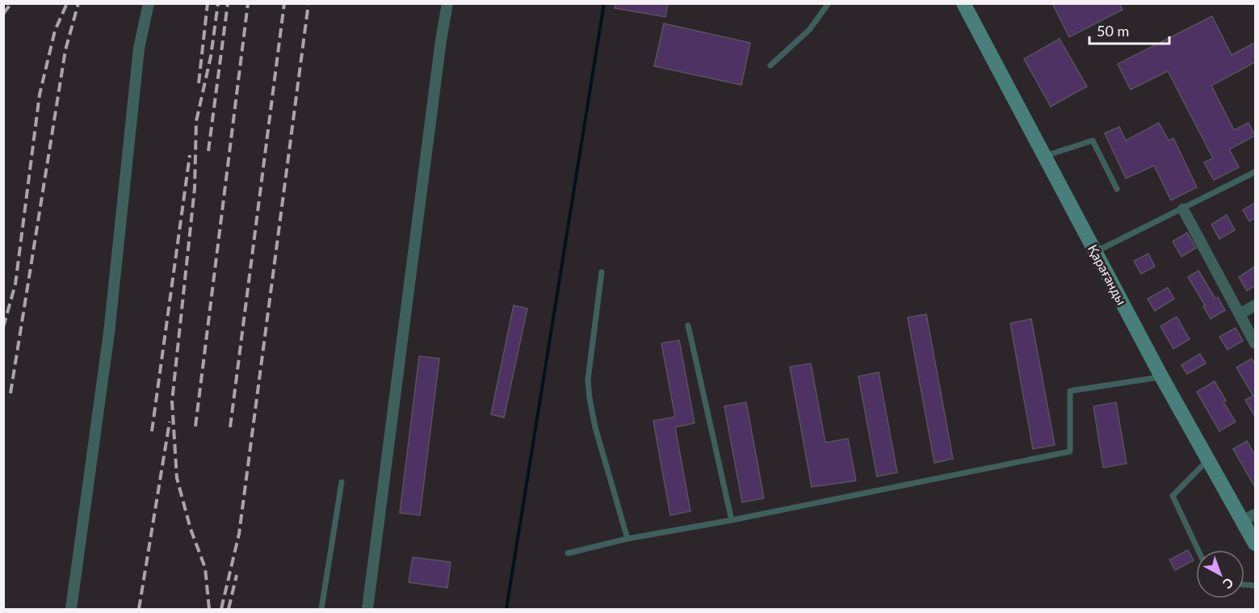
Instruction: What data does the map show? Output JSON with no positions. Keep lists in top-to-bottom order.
{
  "streets": {
    "main road": ["Қарағанды"]
  },
  "scale_bar": "50 m",
  "north": "bottom right"
}
